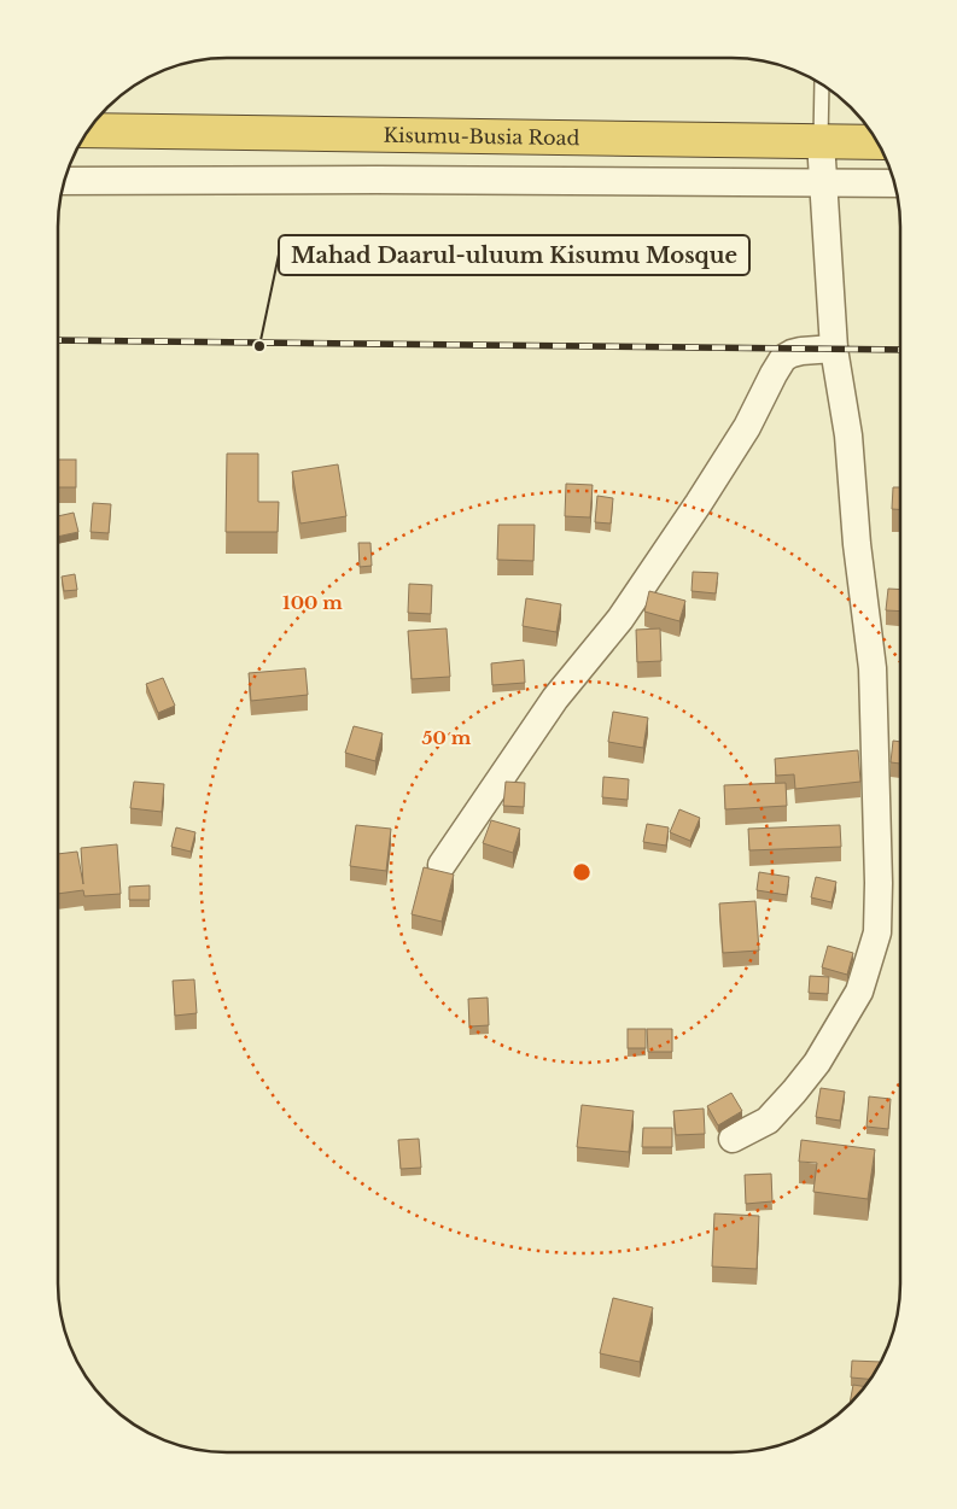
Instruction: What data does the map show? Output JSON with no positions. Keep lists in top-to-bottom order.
{
  "streets": {
    "highway": ["Kisumu-Busia Road"]
  },
  "places": ["Mahad Daarul-uluum Kisumu Mosque"],
  "rings": ["100 m", "50 m"]
}
